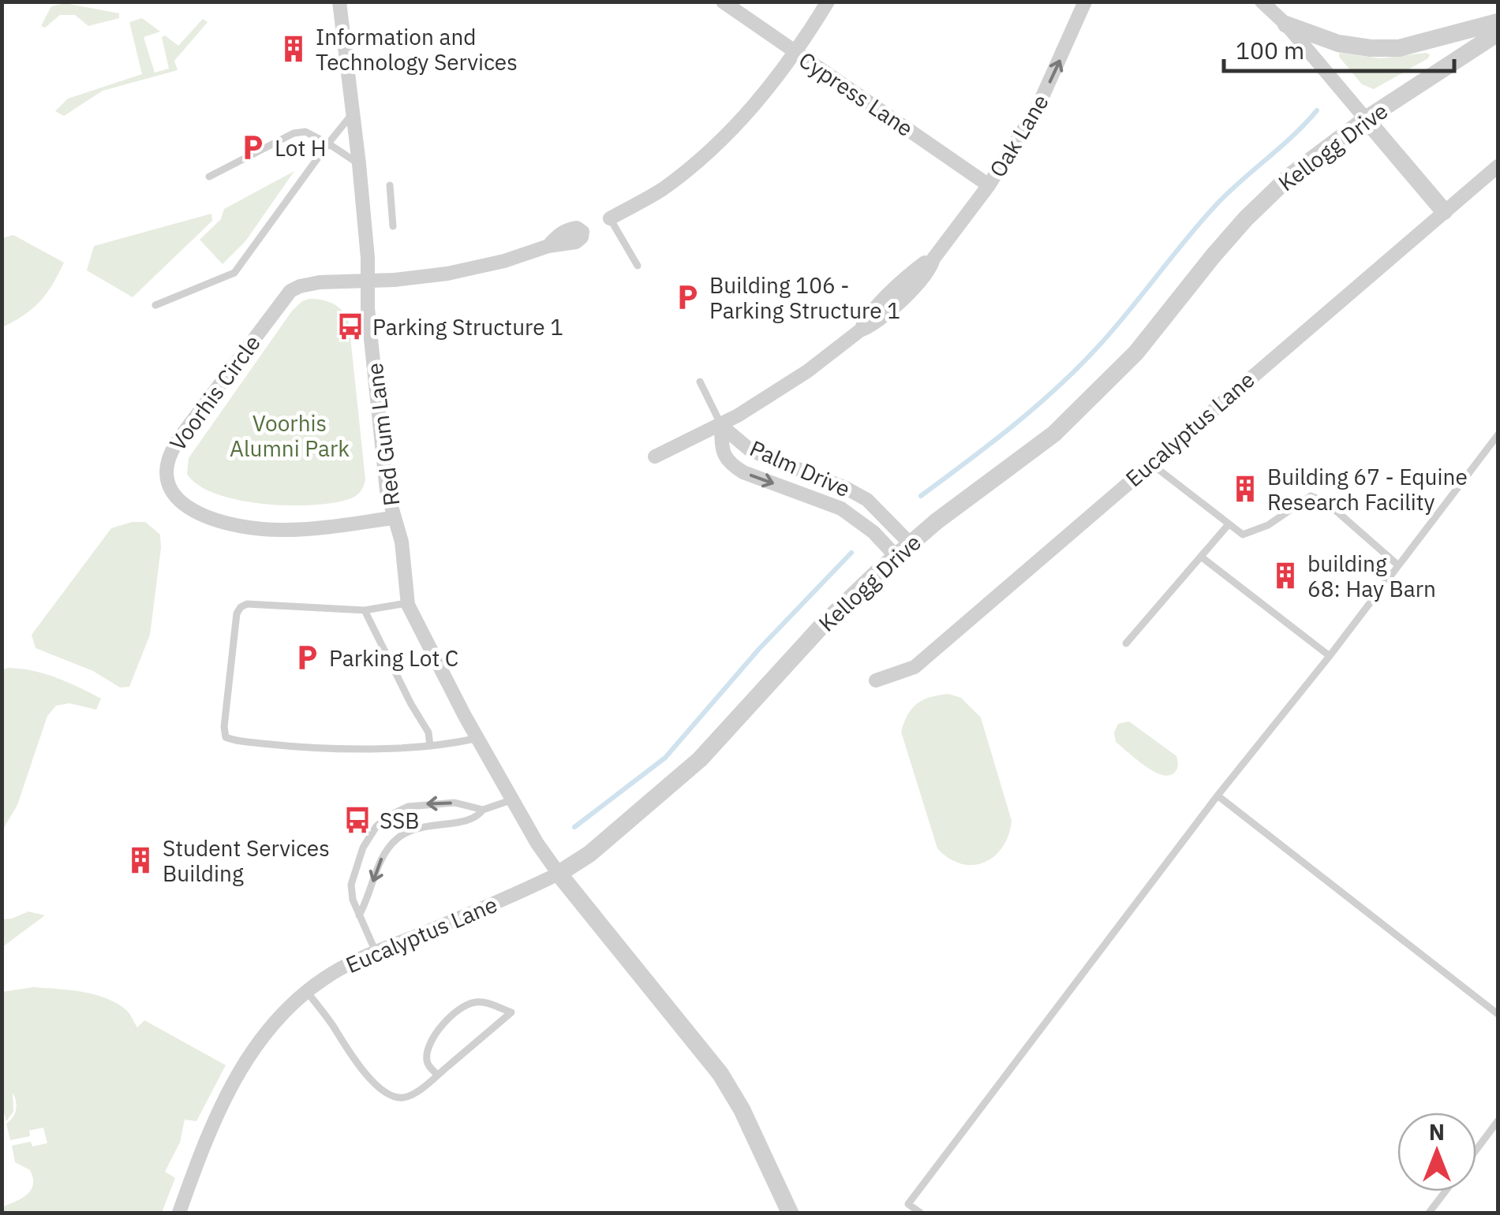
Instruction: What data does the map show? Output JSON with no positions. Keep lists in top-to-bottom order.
{
  "streets": {
    "street": [
      "Cypress Lane",
      "Oak Lane",
      "Kellogg Drive",
      "Voorhis Circle",
      "Eucalyptus Lane",
      "Red Gum Lane",
      "Palm Drive"
    ]
  },
  "crossings": [
    ["Cypress Lane", "Oak Lane"],
    ["Oak Lane", "Palm Drive"],
    ["Kellogg Drive", "Eucalyptus Lane"],
    ["Kellogg Drive", "Red Gum Lane"],
    ["Kellogg Drive", "Palm Drive"],
    ["Voorhis Circle", "Red Gum Lane"],
    ["Eucalyptus Lane", "Red Gum Lane"]
  ],
  "parks": ["Voorhis Alumni Park"],
  "places": {
    "building": [
      "Information and Technology Services",
      "Building 67 - Equine Research Facility",
      "building 68: Hay Barn",
      "Student Services Building"
    ],
    "parking": ["Lot H", "Building 106 - Parking Structure 1", "Parking Lot C"],
    "bus stop": ["Parking Structure 1", "SSB"]
  },
  "scale_bar": "100 m",
  "north": "top"
}
